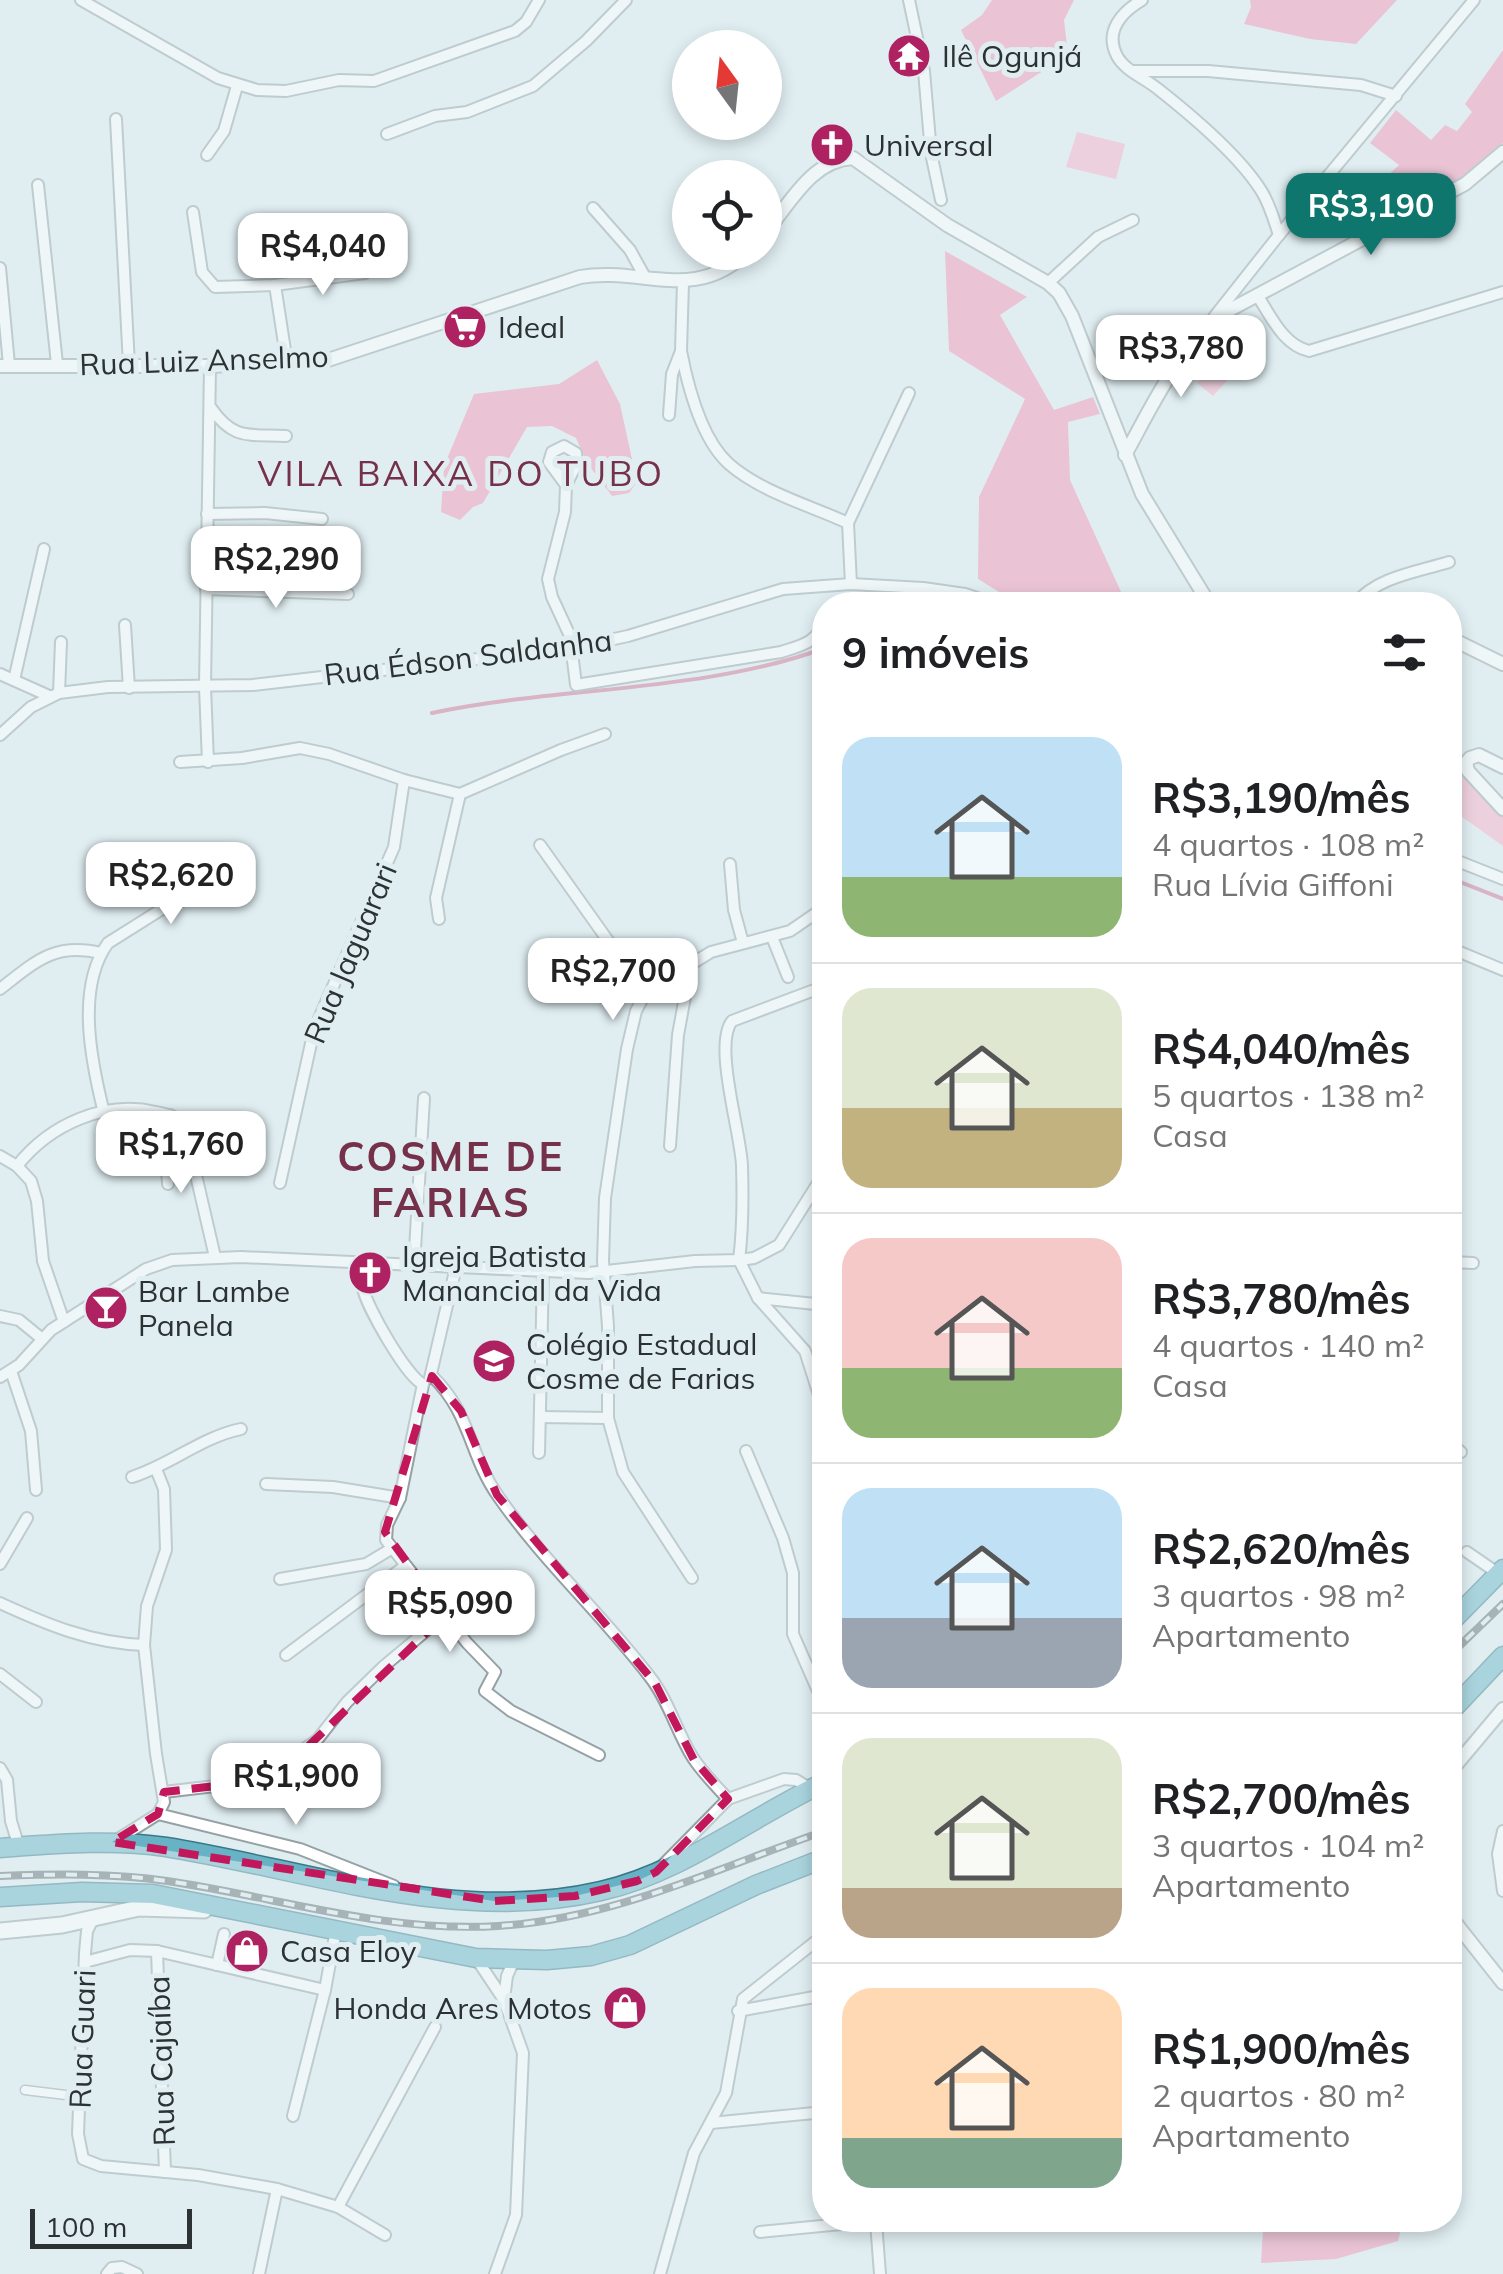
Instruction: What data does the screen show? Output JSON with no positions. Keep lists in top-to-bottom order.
{
  "streets": {
    "street": [
      "Rua Luiz Anselmo",
      "Rua Édson Saldanha",
      "Rua Jaguarari",
      "Rua Guari",
      "Rua Cajaíba"
    ]
  },
  "crossings": [
    ["Rua Guari", "Rua Cajaíba"]
  ],
  "districts": ["VILA BAIXA DO TUBO", "COSME DE FARIAS"],
  "places": {
    "temple": ["Ilê Ogunjá"],
    "church": ["Universal", "Igreja Batista Manancial da Vida"],
    "supermarket": ["Ideal"],
    "bar": ["Bar Lambe Panela"],
    "school or university": ["Colégio Estadual Cosme de Farias"],
    "shop": ["Casa Eloy", "Honda Ares Motos"]
  },
  "scale_bar": "100 m",
  "north": "top",
  "page": {
    "price": [
      "R$3,190",
      "R$4,040",
      "R$3,780",
      "R$2,290",
      "R$2,620",
      "R$2,700",
      "R$1,760",
      "R$5,090",
      "R$1,900"
    ],
    "heading": "9 imóveis",
    "list": [
      {
        "name": "R$3,190/mês",
        "note": "4 quartos · 108 m² · Rua Lívia Giffoni"
      },
      {
        "name": "R$4,040/mês",
        "note": "5 quartos · 138 m² · Casa"
      },
      {
        "name": "R$3,780/mês",
        "note": "4 quartos · 140 m² · Casa"
      },
      {
        "name": "R$2,620/mês",
        "note": "3 quartos · 98 m² · Apartamento"
      },
      {
        "name": "R$2,700/mês",
        "note": "3 quartos · 104 m² · Apartamento"
      },
      {
        "name": "R$1,900/mês",
        "note": "2 quartos · 80 m² · Apartamento"
      }
    ],
    "scale": "100 m"
  }
}
